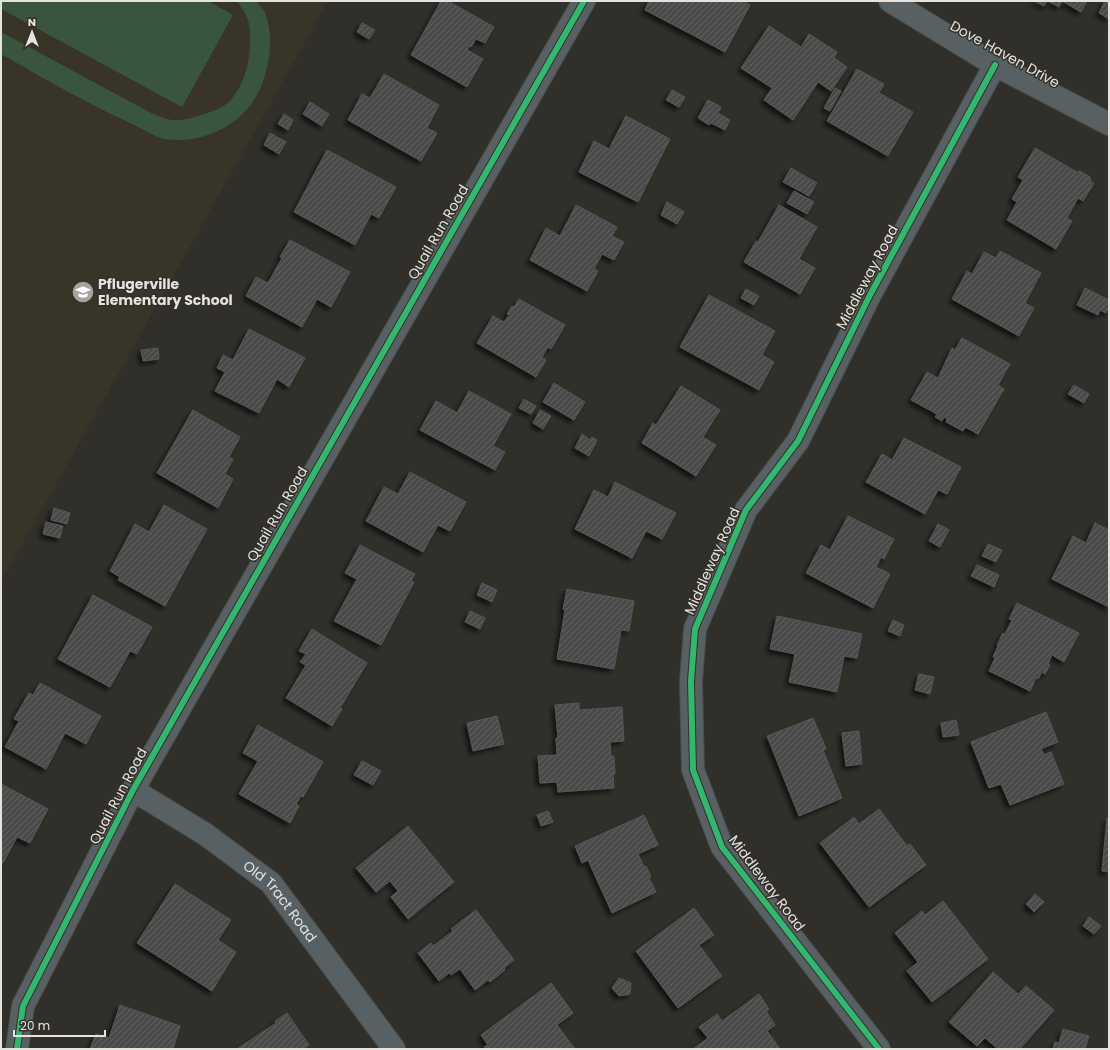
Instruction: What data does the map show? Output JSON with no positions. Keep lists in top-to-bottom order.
{
  "streets": {
    "street": [
      "Dove Haven Drive",
      "Quail Run Road",
      "Middleway Road",
      "Old Tract Road"
    ]
  },
  "crossings": [
    ["Dove Haven Drive", "Middleway Road"],
    ["Quail Run Road", "Old Tract Road"]
  ],
  "places": {
    "school or university": ["Pflugerville Elementary School"]
  },
  "scale_bar": "20 m",
  "north": "top"
}
